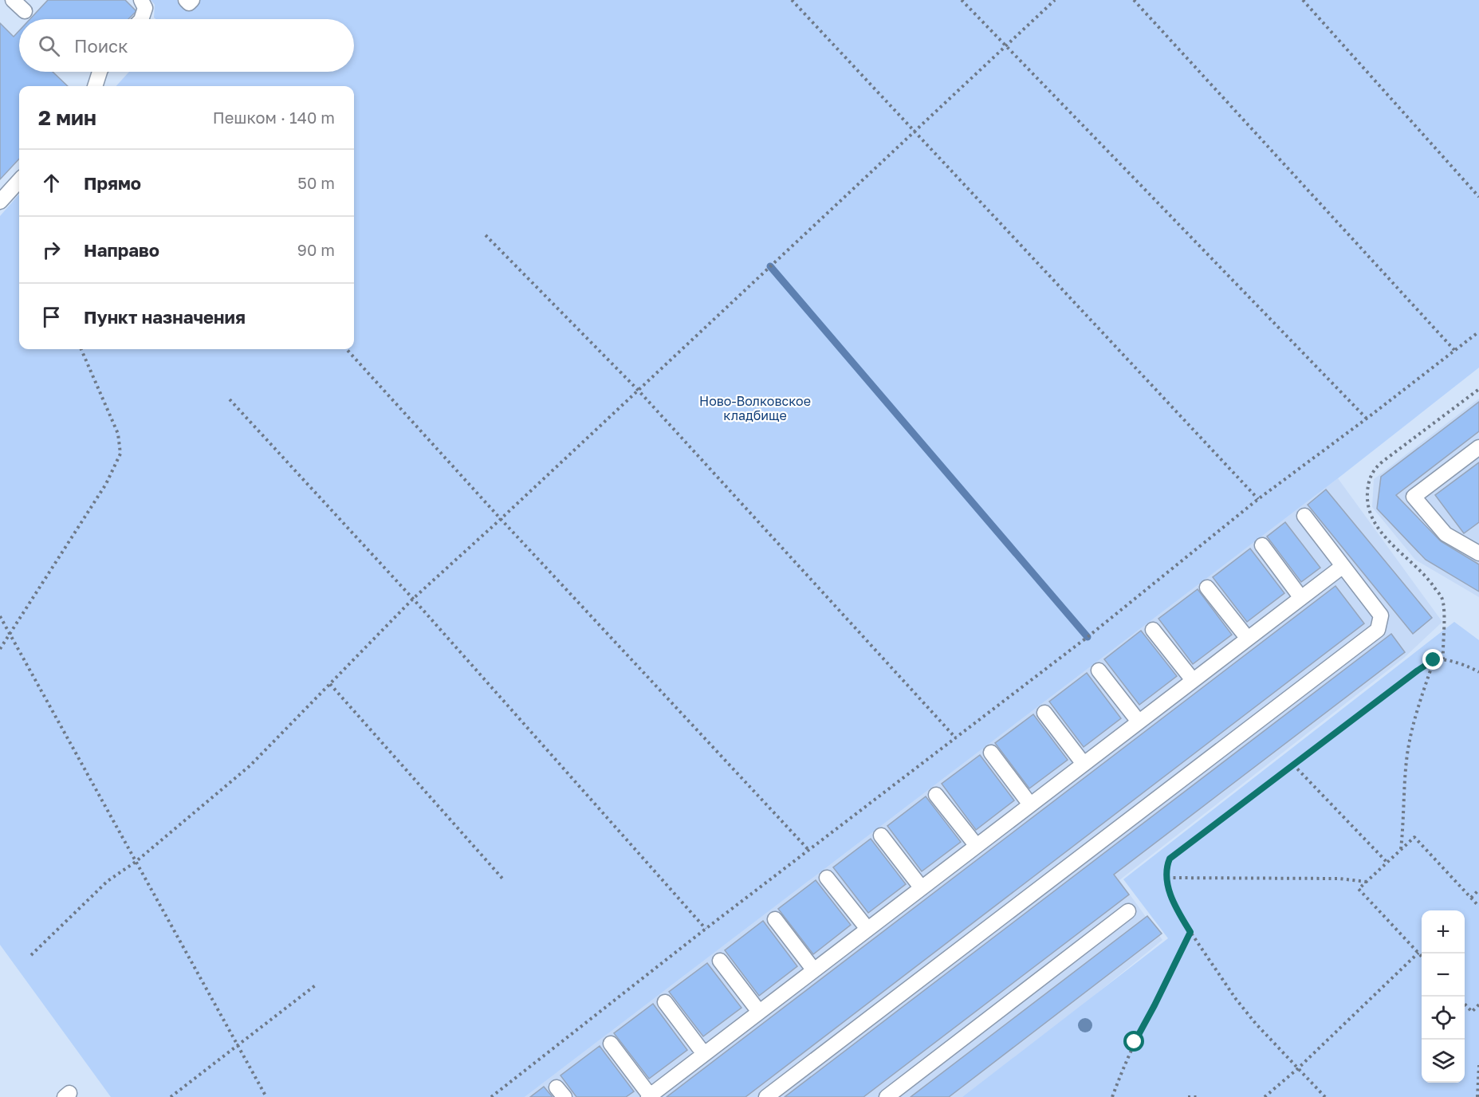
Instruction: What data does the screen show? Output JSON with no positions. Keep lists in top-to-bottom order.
{
  "parks": ["Ново-Волковское кладбище"],
  "page": {
    "search": "Поиск",
    "heading": ["2 мин", "Пешком · 140 m"],
    "list": [
      ["Прямо", "50 m"],
      ["Направо", "90 m"],
      "Пункт назначения"
    ],
    "map_buttons": ["+", "−"]
  }
}
